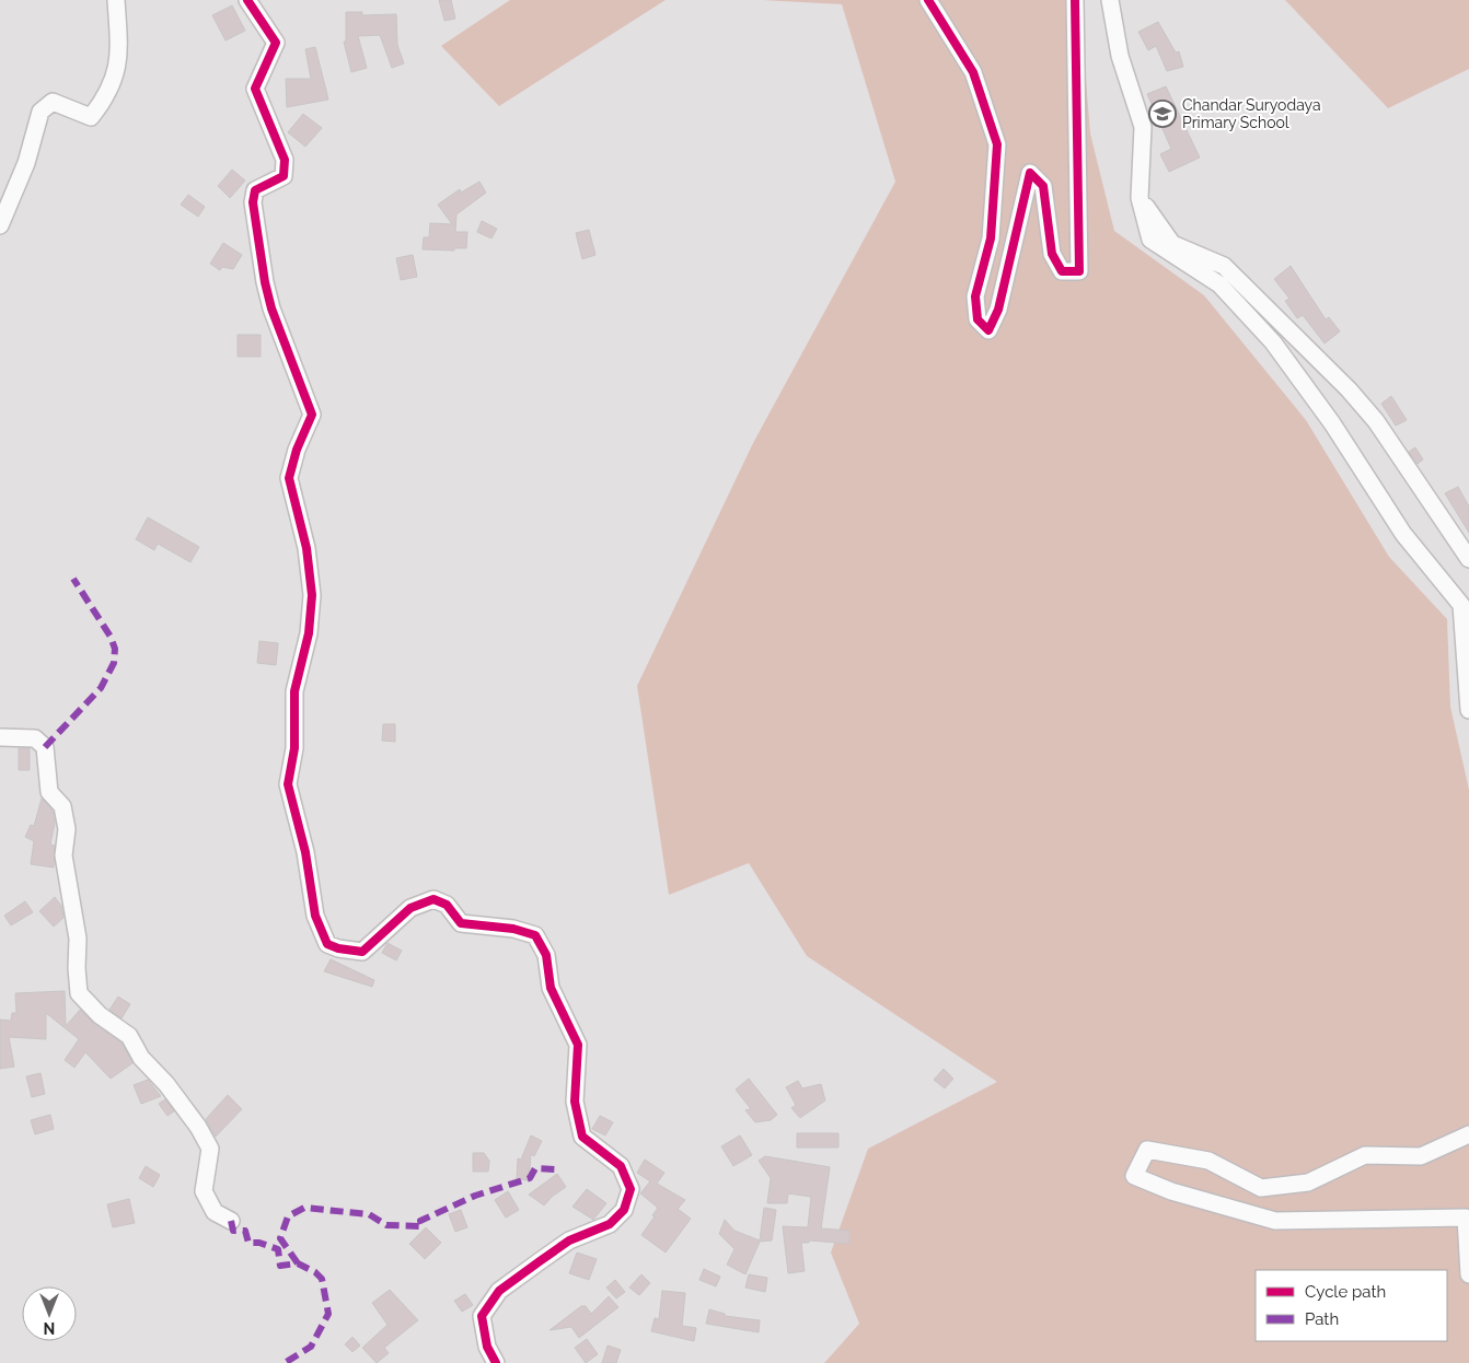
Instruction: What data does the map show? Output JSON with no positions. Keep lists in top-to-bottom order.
{
  "places": {
    "school or university": ["Chandar Suryodaya Primary School"]
  },
  "legend": ["Cycle path", "Path"],
  "north": "bottom"
}
